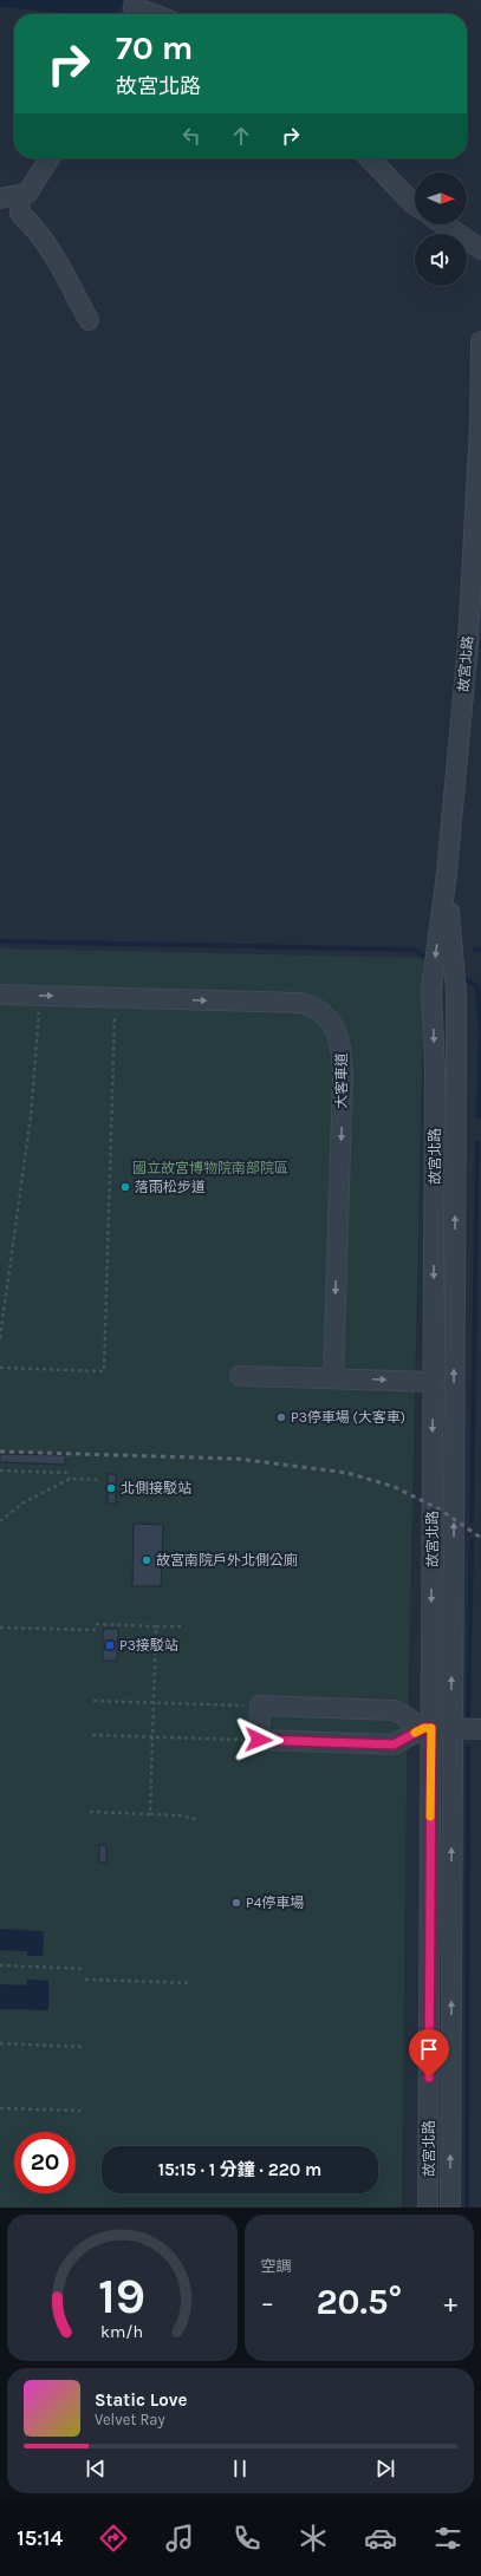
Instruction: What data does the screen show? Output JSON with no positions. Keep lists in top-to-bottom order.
{
  "streets": {
    "street": ["故宮北路", "大客車道"]
  },
  "parks": ["國立故宮博物院南部院區"],
  "places": {
    "other": [
      "落雨松步道",
      "P3停車場 (大客車)",
      "北側接駁站",
      "故宮南院戶外北側公廁",
      "P4停車場"
    ],
    "transit": ["P3接駁站"]
  },
  "north": "right",
  "page": {
    "turn": ["70 m", "故宮北路"],
    "limit": "20",
    "trip": "15:15 · 1 分鐘 · 220 m",
    "tile": "空調",
    "heat": ["−", "20.5°", "+"],
    "song": ["Static Love", "Velvet Ray"],
    "tabs": "15:14",
    "gauge": ["19", "km/h"]
  }
}
